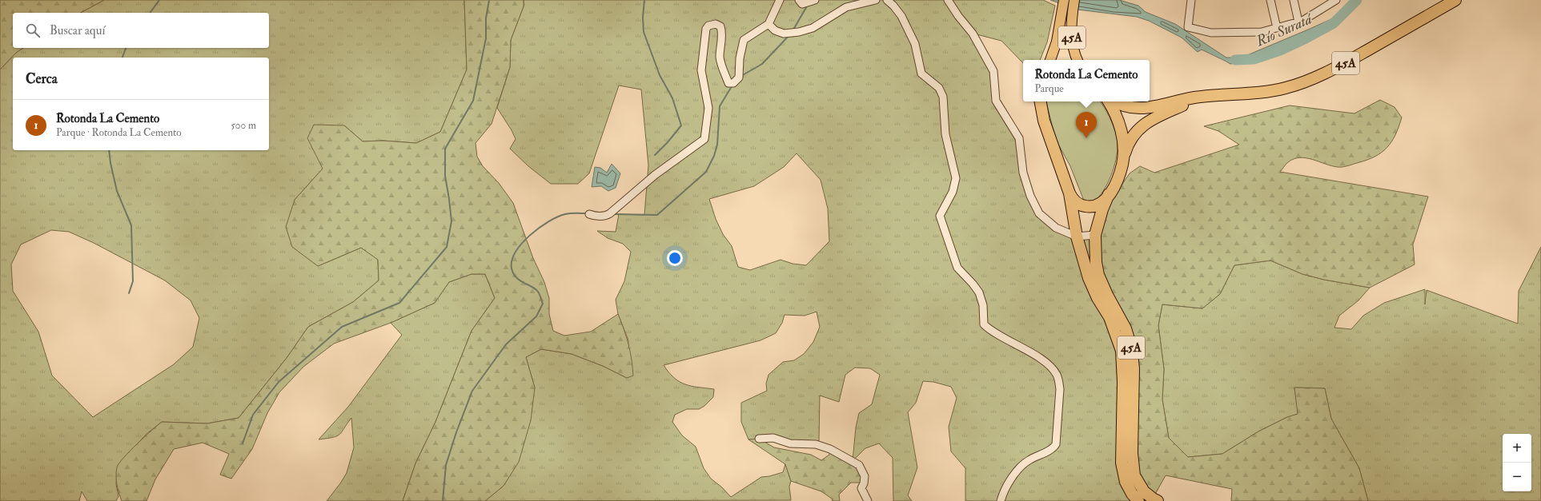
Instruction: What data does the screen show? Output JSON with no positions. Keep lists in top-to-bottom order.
{
  "streets": {
    "highway": ["45A"]
  },
  "water": ["Río Suratá"],
  "page": {
    "search": "Buscar aquí",
    "heading": "Cerca",
    "popup": ["Rotonda La Cemento", "Parque"],
    "list": [
      {
        "mark": "1",
        "name": "Rotonda La Cemento",
        "note": "Parque · Rotonda La Cemento",
        "value": "500 m"
      }
    ],
    "pins": "1",
    "map_buttons": ["+", "−"]
  }
}
